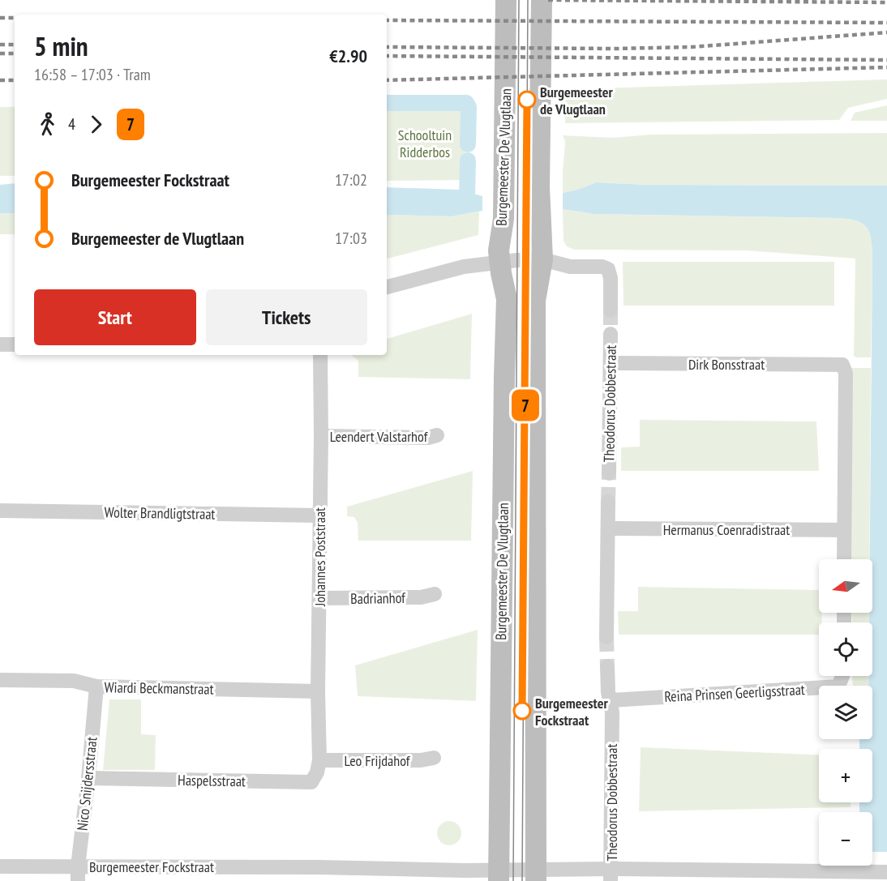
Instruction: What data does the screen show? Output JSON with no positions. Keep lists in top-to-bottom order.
{
  "streets": {
    "main road": ["Burgemeester De Vlugtlaan"],
    "street": [
      "Dirk Bonsstraat",
      "Theodorus Dobbestraat",
      "Leendert Valstarhof",
      "Wolter Brandligtstraat",
      "Hermanus Coenradistraat",
      "Johannes Poststraat",
      "Badrianhof",
      "Wiardi Beckmanstraat",
      "Reina Prinsen Geerligsstraat",
      "Leo Frijdahof",
      "Haspelsstraat",
      "Nico Snijdersstraat",
      "Burgemeester Fockstraat"
    ]
  },
  "crossings": [
    ["Burgemeester De Vlugtlaan", "Burgemeester Fockstraat"],
    ["Dirk Bonsstraat", "Theodorus Dobbestraat"],
    ["Dirk Bonsstraat", "Hermanus Coenradistraat"],
    ["Theodorus Dobbestraat", "Reina Prinsen Geerligsstraat"],
    ["Theodorus Dobbestraat", "Burgemeester Fockstraat"],
    ["Leendert Valstarhof", "Johannes Poststraat"],
    ["Wolter Brandligtstraat", "Johannes Poststraat"],
    ["Johannes Poststraat", "Badrianhof"],
    ["Johannes Poststraat", "Wiardi Beckmanstraat"],
    ["Johannes Poststraat", "Leo Frijdahof"],
    ["Johannes Poststraat", "Haspelsstraat"],
    ["Wiardi Beckmanstraat", "Nico Snijdersstraat"],
    ["Leo Frijdahof", "Haspelsstraat"],
    ["Haspelsstraat", "Nico Snijdersstraat"],
    ["Nico Snijdersstraat", "Burgemeester Fockstraat"]
  ],
  "parks": ["Schooltuin Ridderbos"],
  "places": ["Burgemeester de Vlugtlaan", "Burgemeester Fockstraat"],
  "lines": ["tram line 7"],
  "north": "left",
  "page": {
    "on_map": "7",
    "heading": ["5 min", "16:58 – 17:03 · Tram", "€2.90"],
    "legs": ["4", "7"],
    "list": [
      {
        "name": "Burgemeester Fockstraat",
        "value": "17:02"
      },
      {
        "name": "Burgemeester de Vlugtlaan",
        "value": "17:03"
      }
    ],
    "buttons": ["Start", "Tickets"],
    "map_buttons": ["+", "−"]
  }
}
